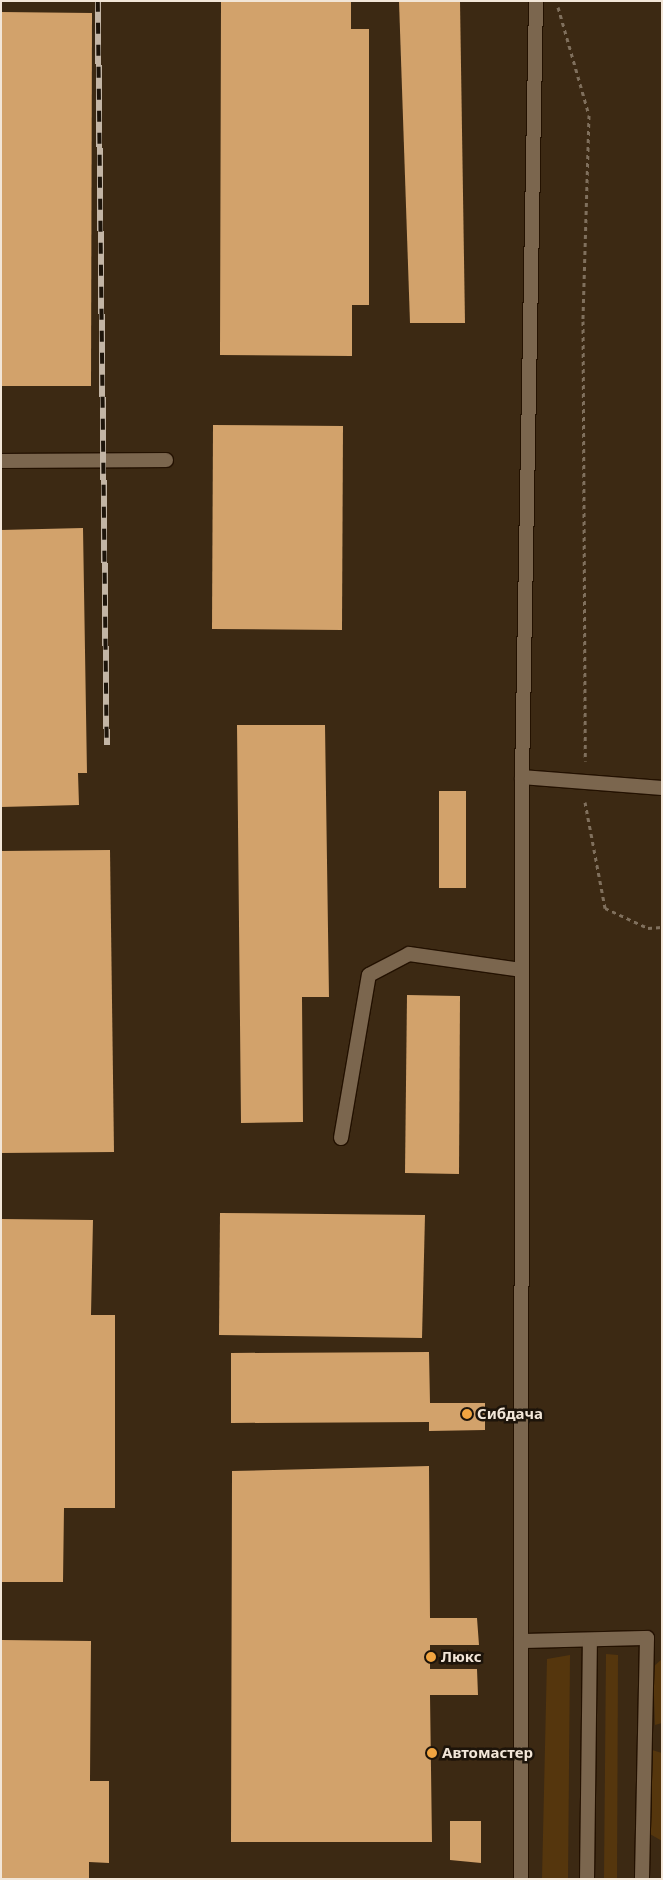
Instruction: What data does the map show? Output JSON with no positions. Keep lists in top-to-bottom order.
{
  "places": ["Сибдача", "Люкс", "Автомастер"]
}
